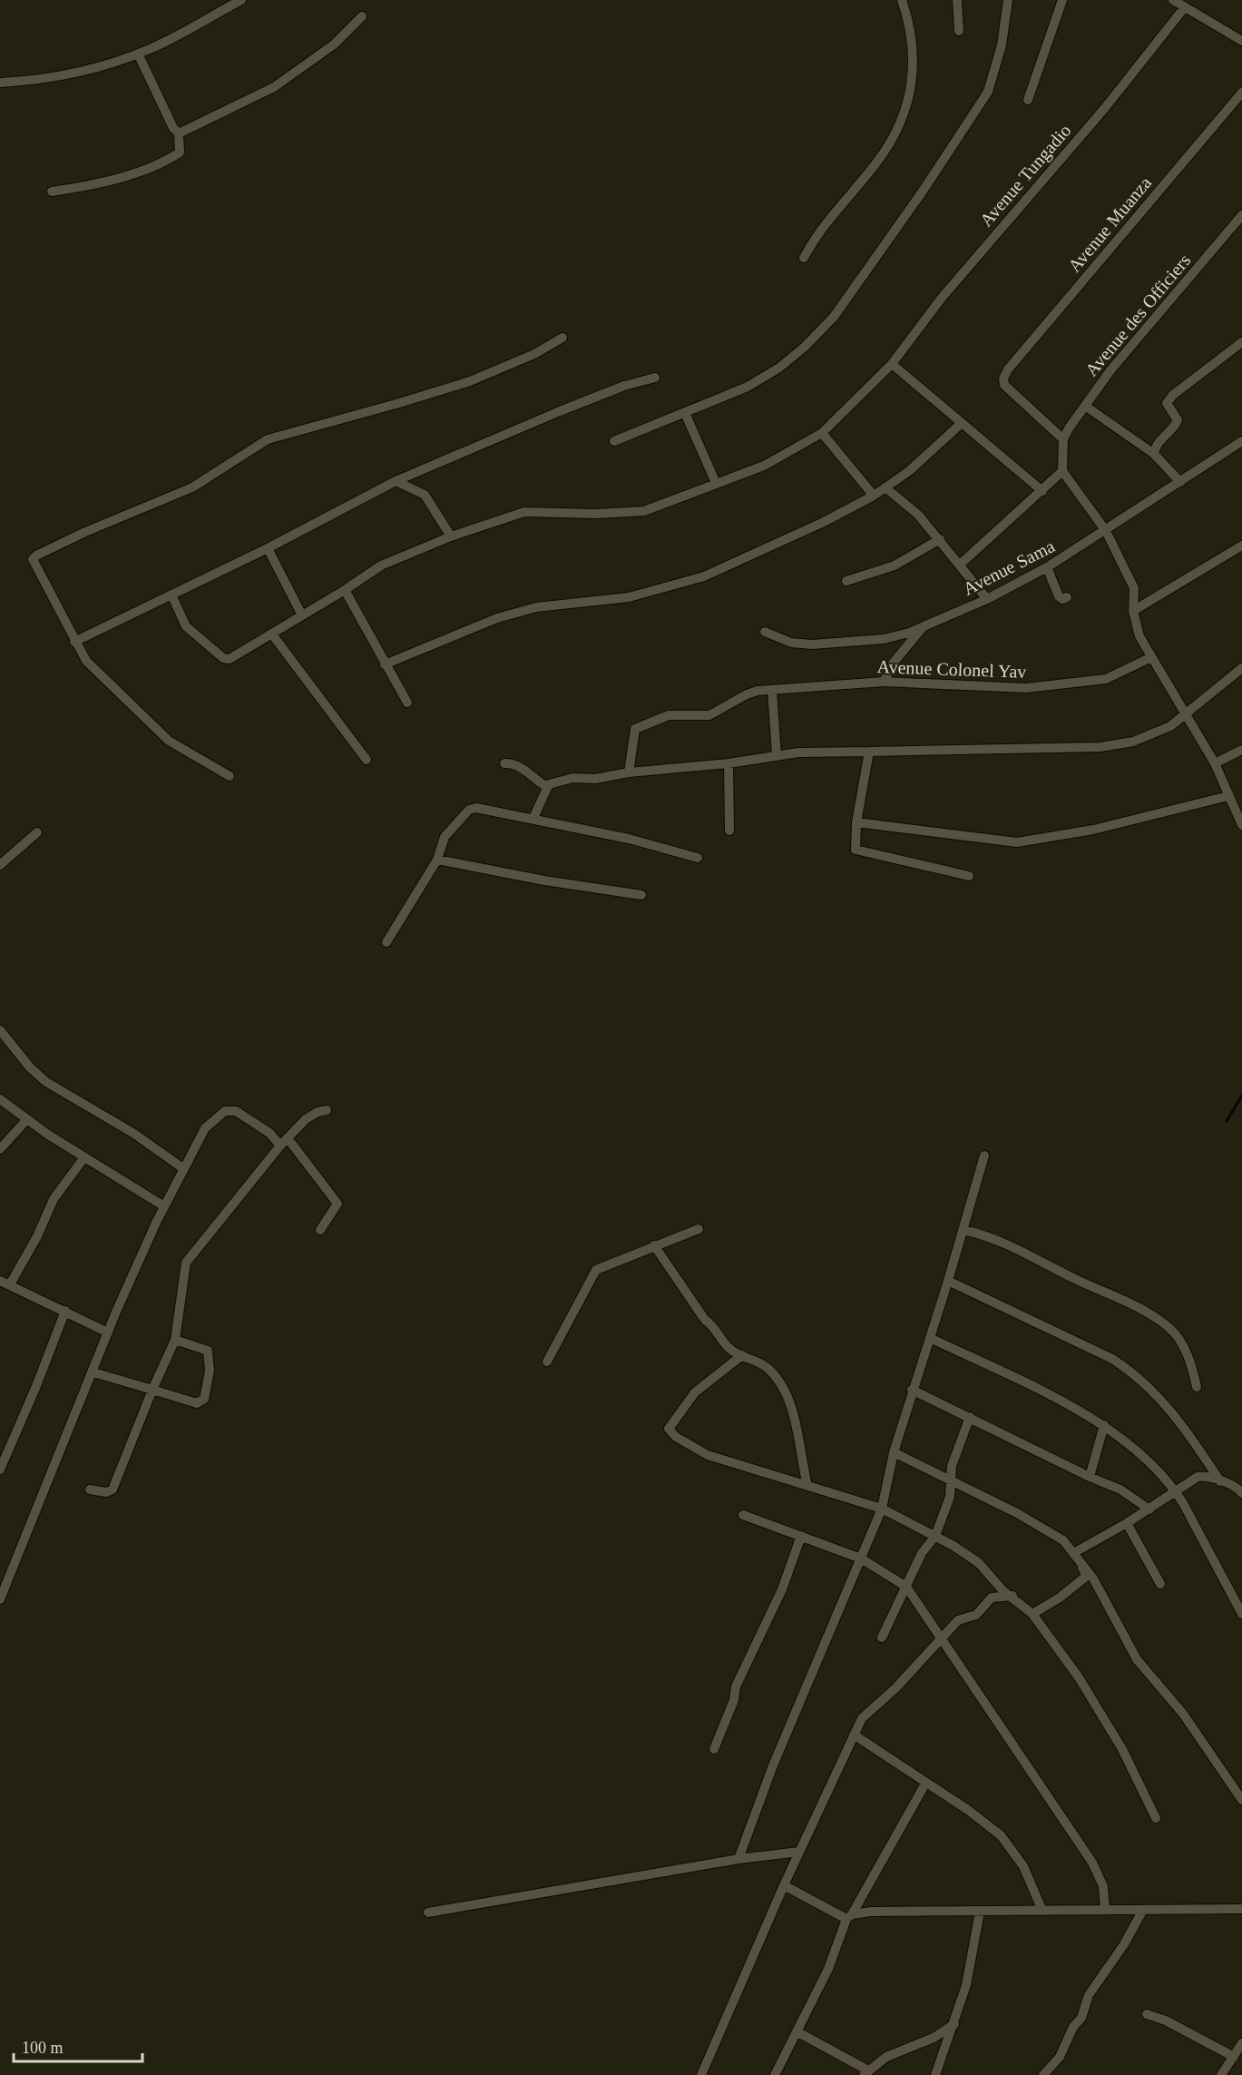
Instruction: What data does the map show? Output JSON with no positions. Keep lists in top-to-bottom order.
{
  "streets": {
    "street": [
      "Avenue Tungadio",
      "Avenue Muanza",
      "Avenue des Officiers",
      "Avenue Sama",
      "Avenue Colonel Yav"
    ]
  },
  "crossings": [
    ["Avenue Muanza", "Avenue des Officiers"]
  ],
  "scale_bar": "100 m"
}
